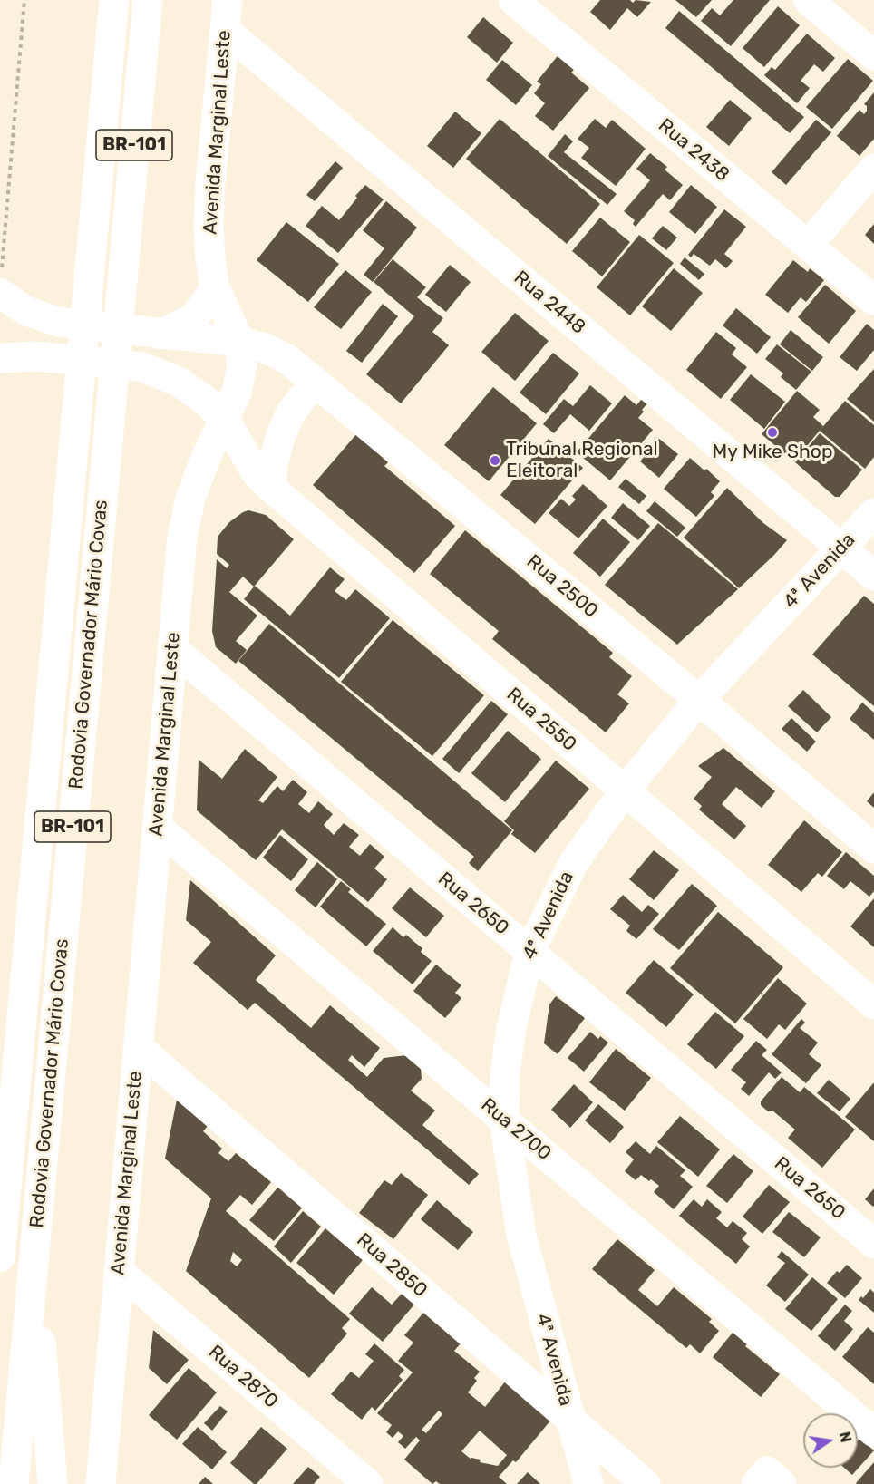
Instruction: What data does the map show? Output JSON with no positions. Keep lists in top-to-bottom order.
{
  "streets": {
    "main road": [
      "Avenida Marginal Leste",
      "BR-101",
      "Rua 2438",
      "Rua 2448",
      "4ª Avenida",
      "Rua 2500",
      "Rodovia Governador Mário Covas",
      "Rua 2550",
      "Rua 2650",
      "Rua 2700",
      "Rua 2850",
      "Rua 2870"
    ]
  },
  "crossings": [
    ["Avenida Marginal Leste", "Rua 2448"],
    ["Avenida Marginal Leste", "Rua 2500"],
    ["Avenida Marginal Leste", "Rua 2550"],
    ["Avenida Marginal Leste", "Rua 2650"],
    ["Avenida Marginal Leste", "Rua 2700"],
    ["Avenida Marginal Leste", "Rua 2850"],
    ["Avenida Marginal Leste", "Rua 2870"],
    ["Rua 2448", "4ª Avenida"],
    ["4ª Avenida", "Rua 2500"],
    ["4ª Avenida", "Rua 2550"],
    ["4ª Avenida", "Rua 2650"],
    ["4ª Avenida", "Rua 2700"],
    ["4ª Avenida", "Rua 2850"]
  ],
  "places": ["My Mike Shop", "Tribunal Regional Eleitoral"],
  "north": "right"
}
